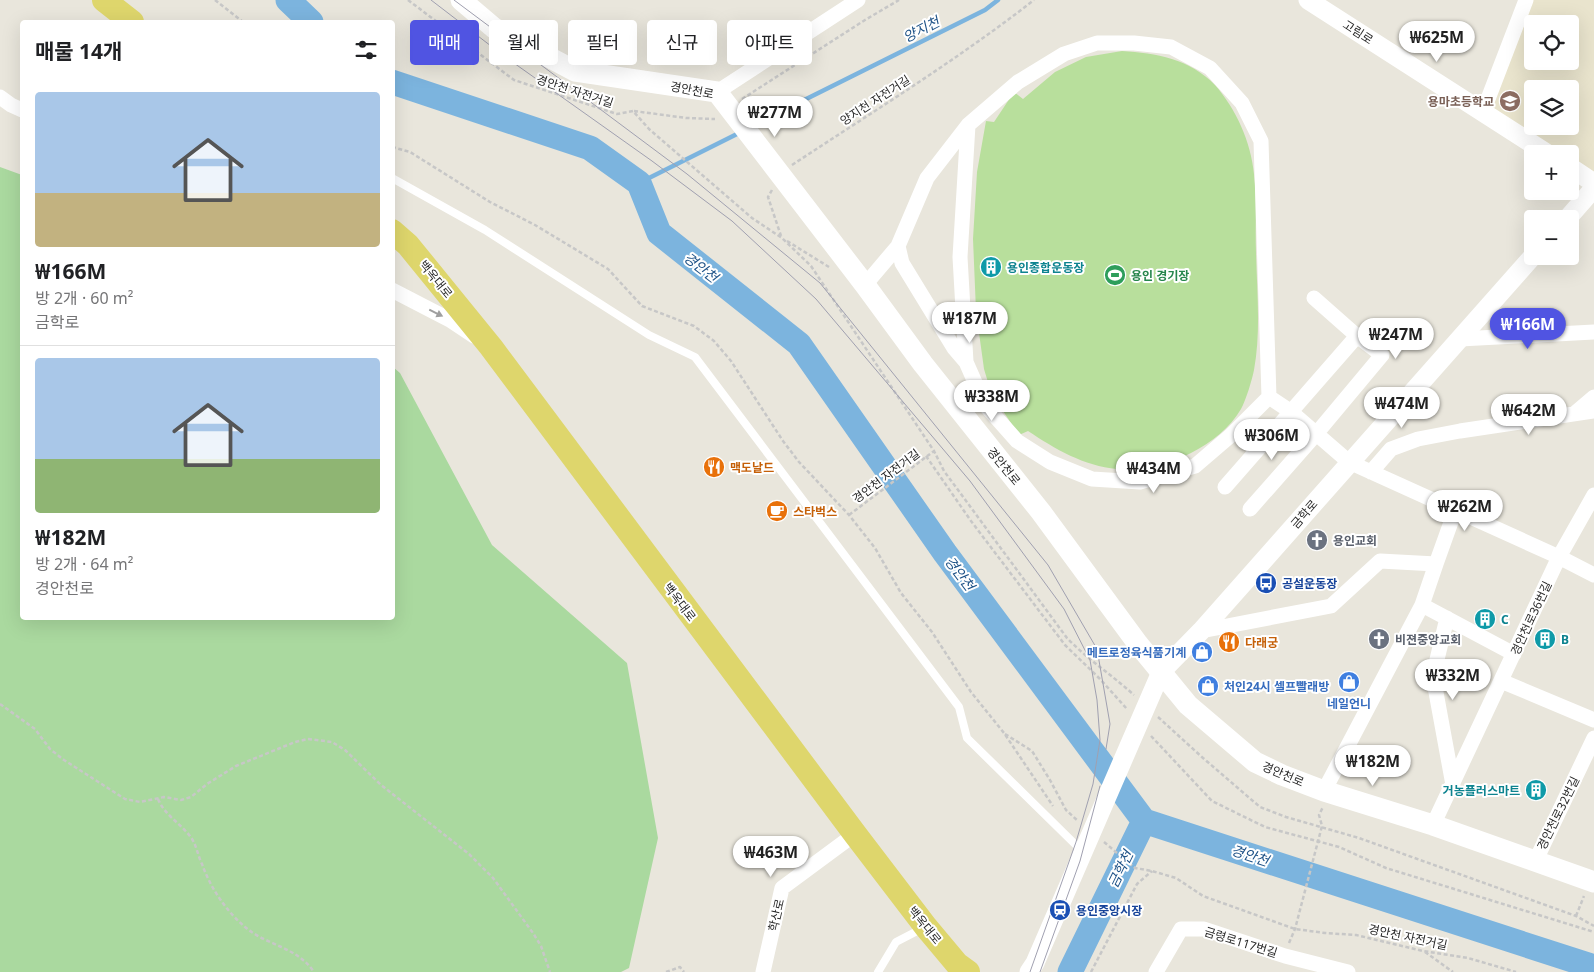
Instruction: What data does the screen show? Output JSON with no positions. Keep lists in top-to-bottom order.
{
  "streets": {
    "main road": ["경안천로", "백옥대로"],
    "street": [
      "고림로",
      "금학로",
      "경안천로36번길",
      "경안천로32번길",
      "학산로",
      "금령로117번길"
    ],
    "path": ["경안천 자전거길", "양지천 자전거길"]
  },
  "crossings": [
    ["경안천로", "금학로"],
    ["경안천로", "경안천로36번길"],
    ["경안천로", "경안천로32번길"],
    ["백옥대로", "학산로"]
  ],
  "water": ["양지천", "경안천", "금학천"],
  "places": {
    "school or university": ["용마초등학교"],
    "building": [
      "용인종합운동장",
      "C",
      "B",
      "거농플러스마트"
    ],
    "sports": ["용인 경기장"],
    "restaurant": ["맥도날드", "다래궁"],
    "cafe": ["스타벅스"],
    "church": ["용인교회", "비젼중앙교회"],
    "bus stop": ["공설운동장"],
    "shop": ["메트로정육식품기계", "네일언니", "처인24시 셀프빨래방"],
    "station": ["용인중앙시장"]
  },
  "page": {
    "map_buttons": ["+", "−"],
    "chip": [
      "매매",
      "월세",
      "필터",
      "신규",
      "아파트"
    ],
    "heading": "매물 14개",
    "price": [
      "₩625M",
      "₩277M",
      "₩187M",
      "₩166M",
      "₩247M",
      "₩338M",
      "₩474M",
      "₩642M",
      "₩306M",
      "₩434M",
      "₩262M",
      "₩332M",
      "₩182M",
      "₩463M"
    ],
    "list": [
      {
        "name": "₩166M",
        "note": "방 2개 · 60 m² · 금학로"
      },
      {
        "name": "₩182M",
        "note": "방 2개 · 64 m² · 경안천로"
      }
    ]
  }
}
